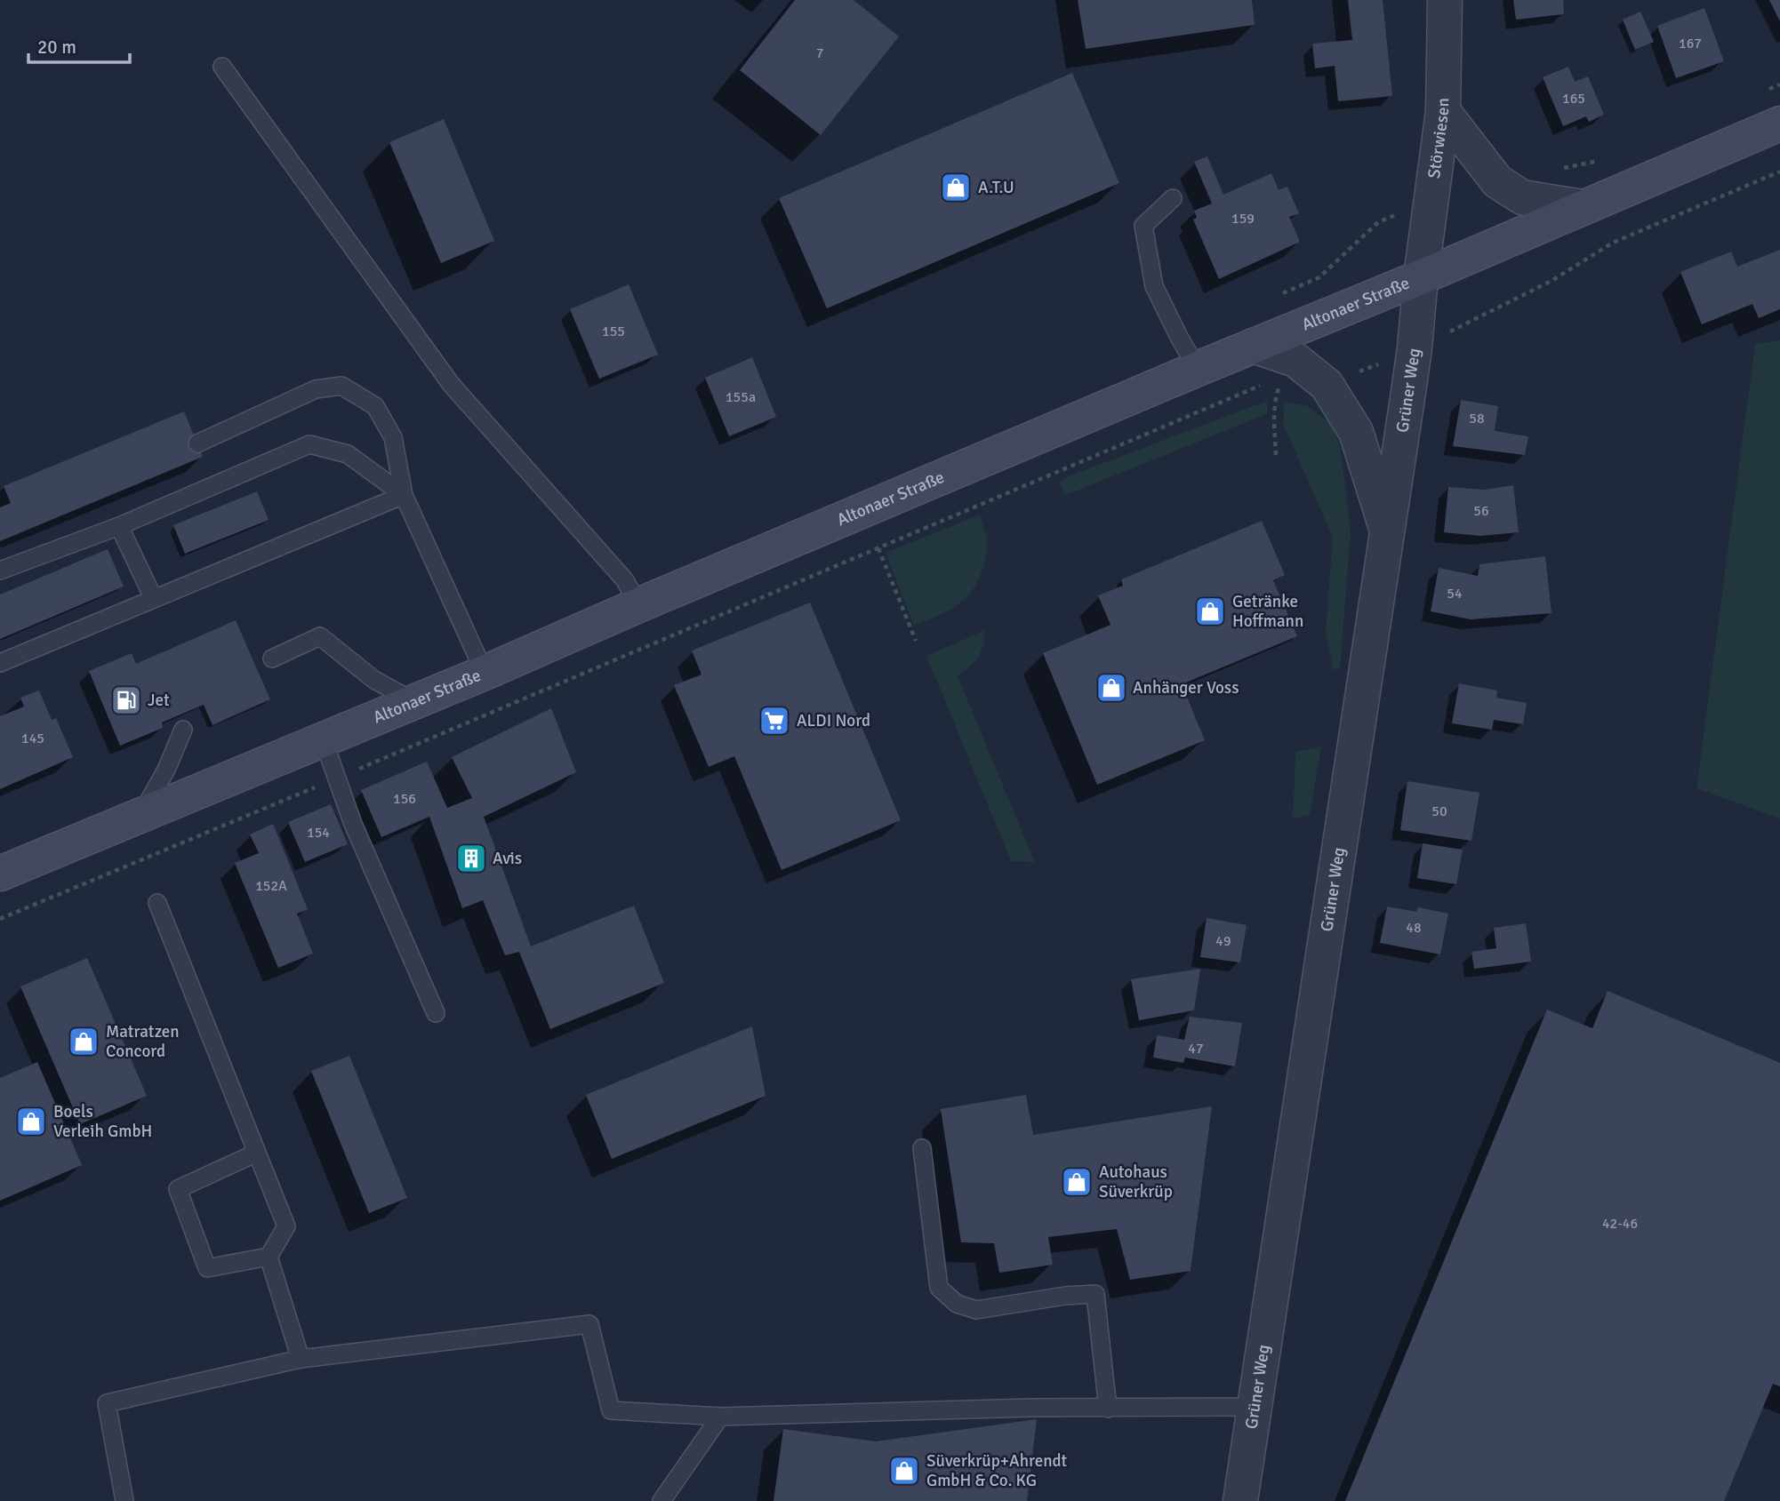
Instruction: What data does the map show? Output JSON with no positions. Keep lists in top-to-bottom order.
{
  "streets": {
    "main road": ["Altonaer Straße"],
    "street": ["Störwiesen", "Grüner Weg"]
  },
  "crossings": [
    ["Störwiesen", "Altonaer Straße"],
    ["Störwiesen", "Grüner Weg"],
    ["Altonaer Straße", "Grüner Weg"]
  ],
  "places": {
    "shop": [
      "A.T.U",
      "Getränke Hoffmann",
      "Anhänger Voss",
      "Matratzen Concord",
      "Boels Verleih GmbH",
      "Autohaus Süverkrüp",
      "Süverkrüp+Ahrendt GmbH & Co. KG"
    ],
    "fuel station": ["Jet"],
    "supermarket": ["ALDI Nord"],
    "building": ["Avis"]
  },
  "house_numbers": [
    "167",
    "7",
    "165",
    "159",
    "155",
    "155a",
    "58",
    "56",
    "54",
    "145",
    "156",
    "50",
    "154",
    "152A",
    "48",
    "49",
    "47",
    "42-46"
  ],
  "scale_bar": "20 m"
}
